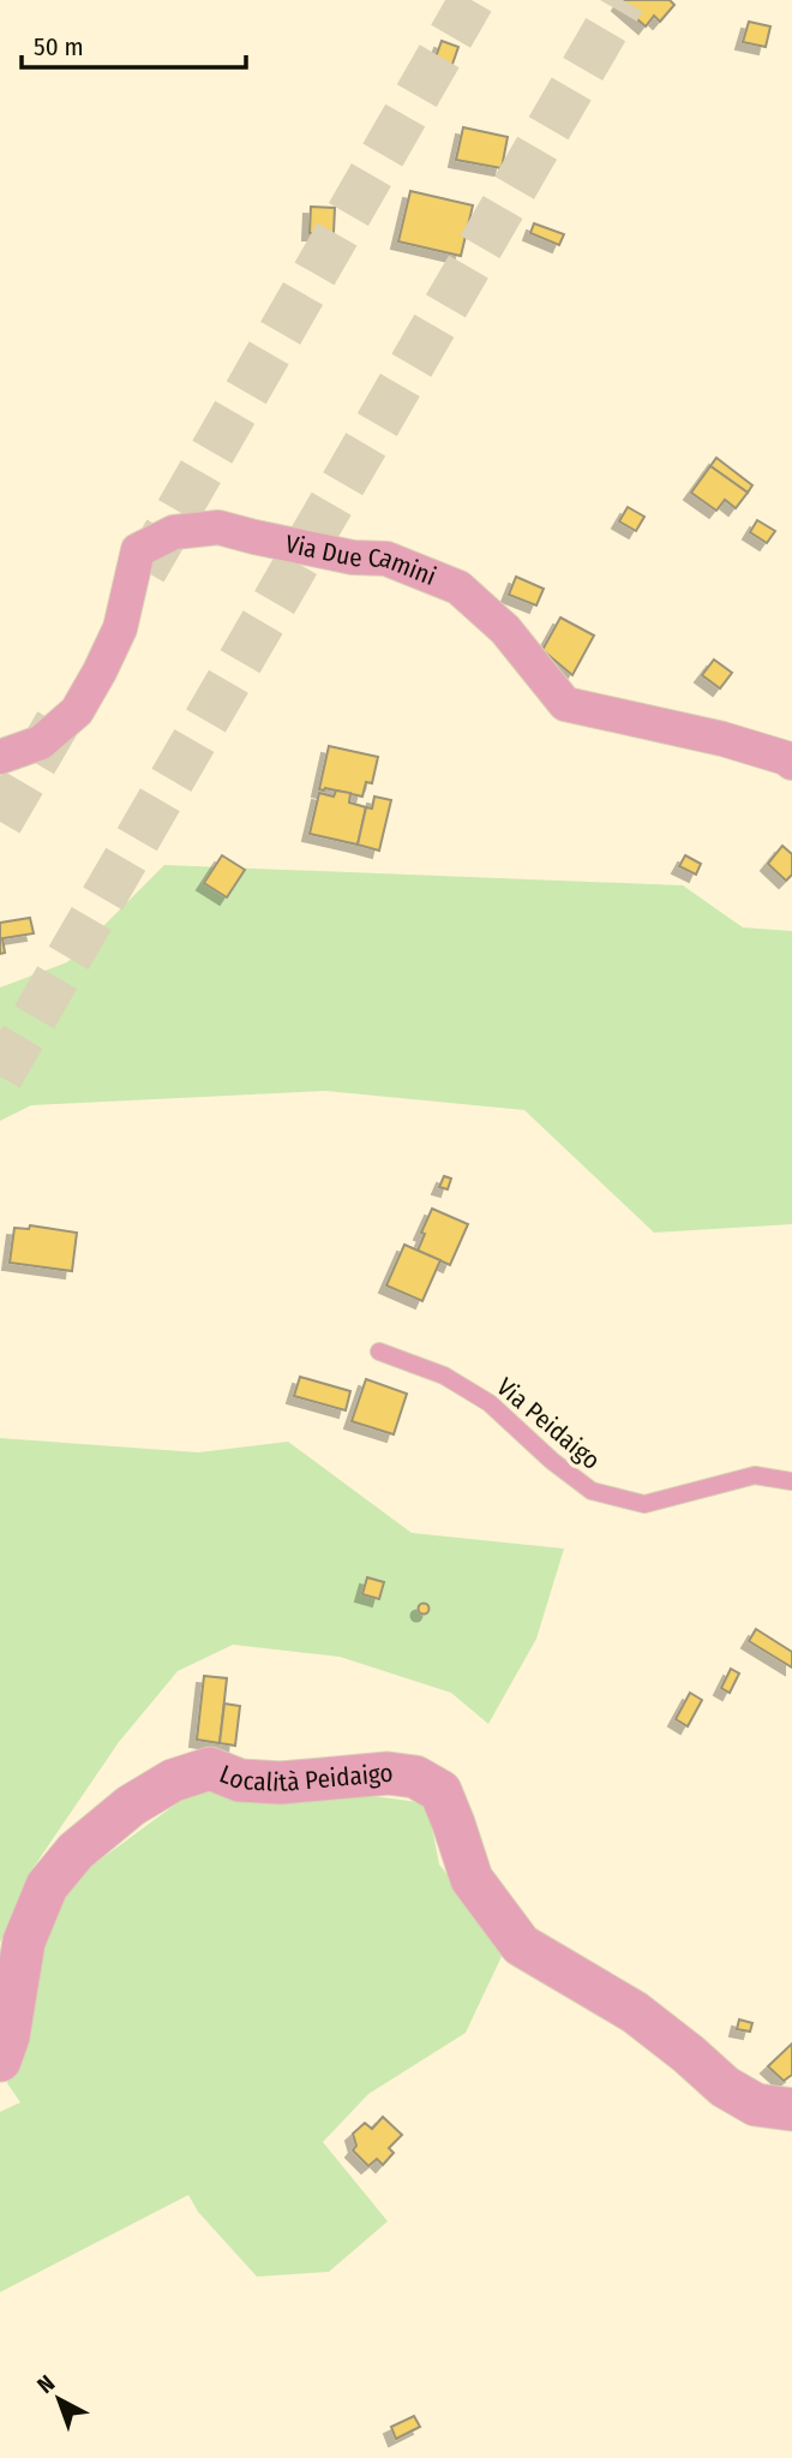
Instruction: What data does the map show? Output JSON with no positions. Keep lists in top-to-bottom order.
{
  "streets": {
    "street": ["Via Due Camini", "Località Peidaigo"],
    "lane": ["Via Peidaigo"]
  },
  "scale_bar": "50 m",
  "north": "top left"
}
